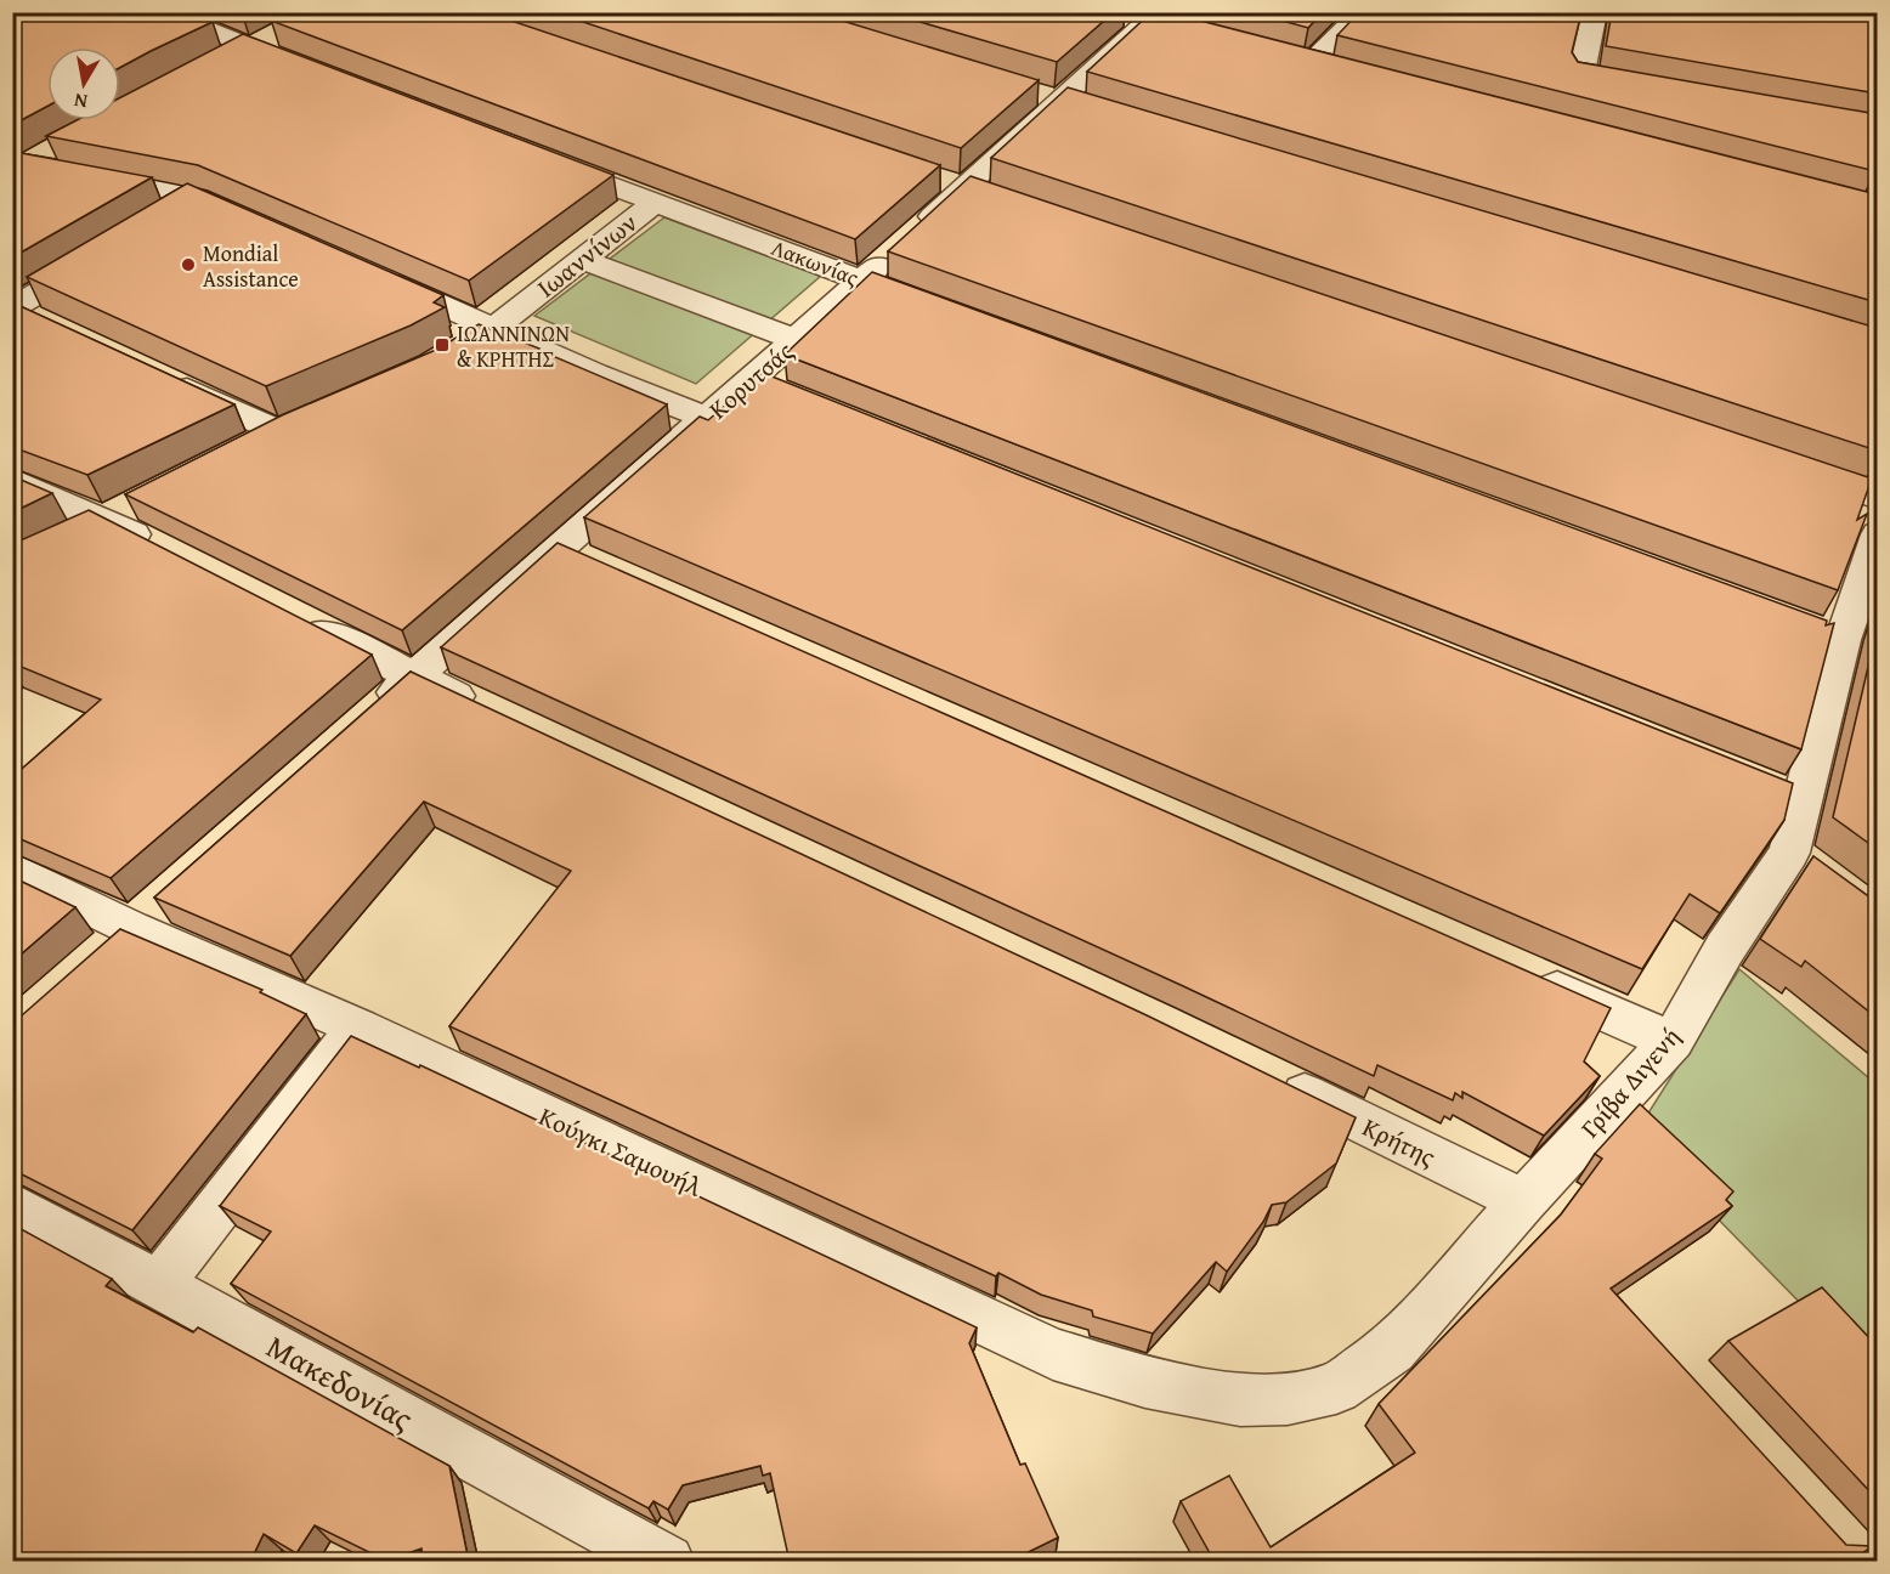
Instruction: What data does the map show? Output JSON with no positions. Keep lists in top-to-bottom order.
{
  "streets": {
    "street": [
      "Ιωαννίνων",
      "Λακωνίας",
      "Κορυτσάς",
      "Γρίβα Διγενή",
      "Κρήτης",
      "Κούγκι Σαμουήλ",
      "Μακεδονίας"
    ]
  },
  "crossings": [
    ["Ιωαννίνων", "Λακωνίας"],
    ["Λακωνίας", "Κορυτσάς"],
    ["Γρίβα Διγενή", "Κρήτης"],
    ["Γρίβα Διγενή", "Κούγκι Σαμουήλ"]
  ],
  "places": {
    "other": ["Mondial Assistance"],
    "transit": ["ΙΩΑΝΝΙΝΩΝ & ΚΡΗΤΗΣ"]
  },
  "north": "bottom"
}
